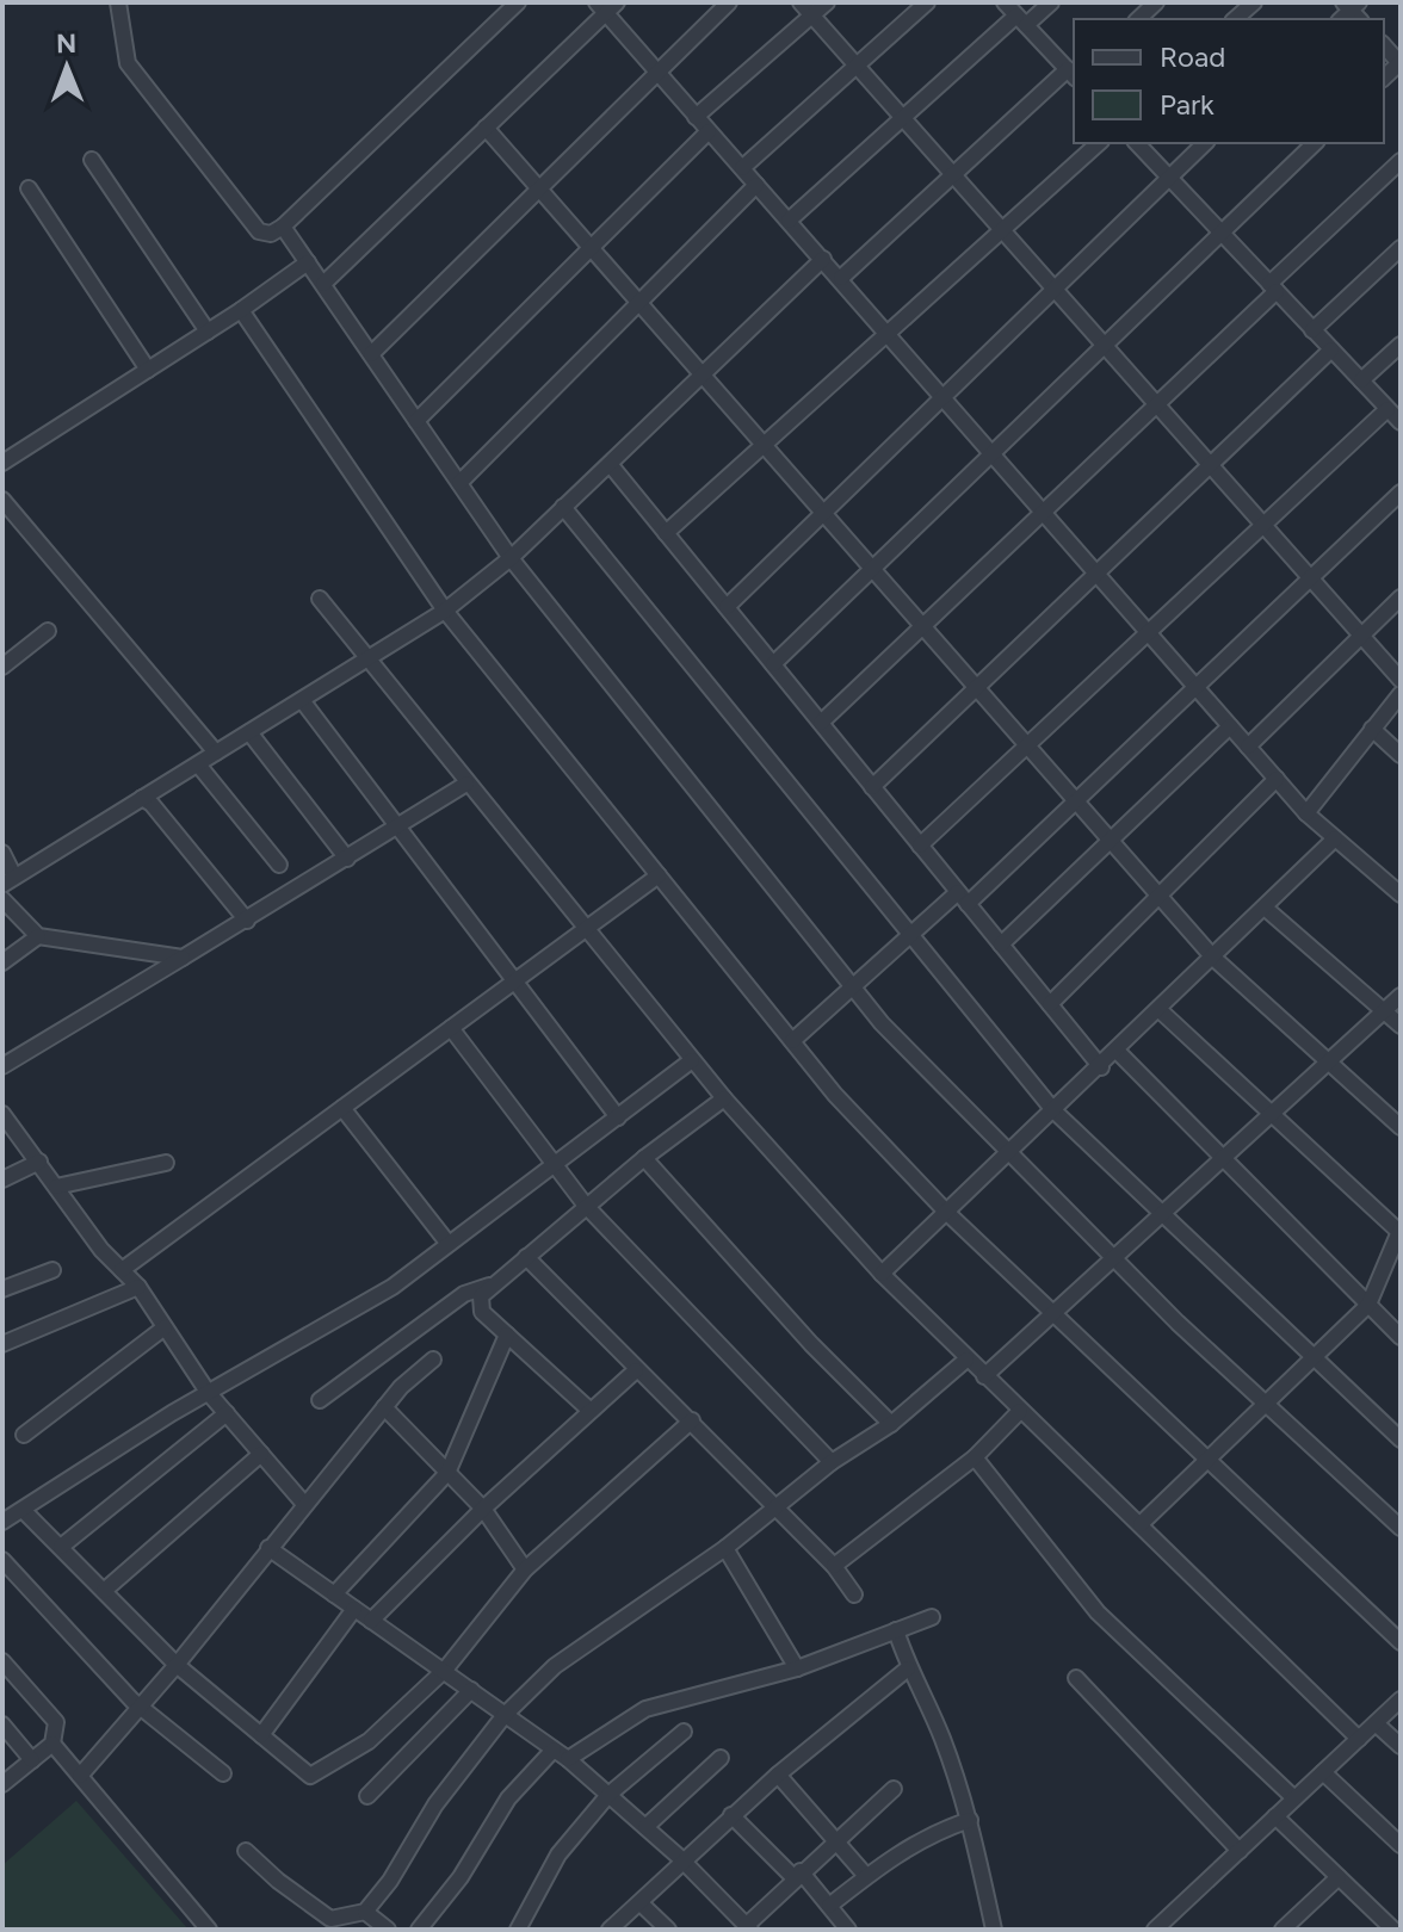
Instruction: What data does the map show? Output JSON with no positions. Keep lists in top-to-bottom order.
{
  "legend": ["Road", "Park"],
  "north": "top"
}
